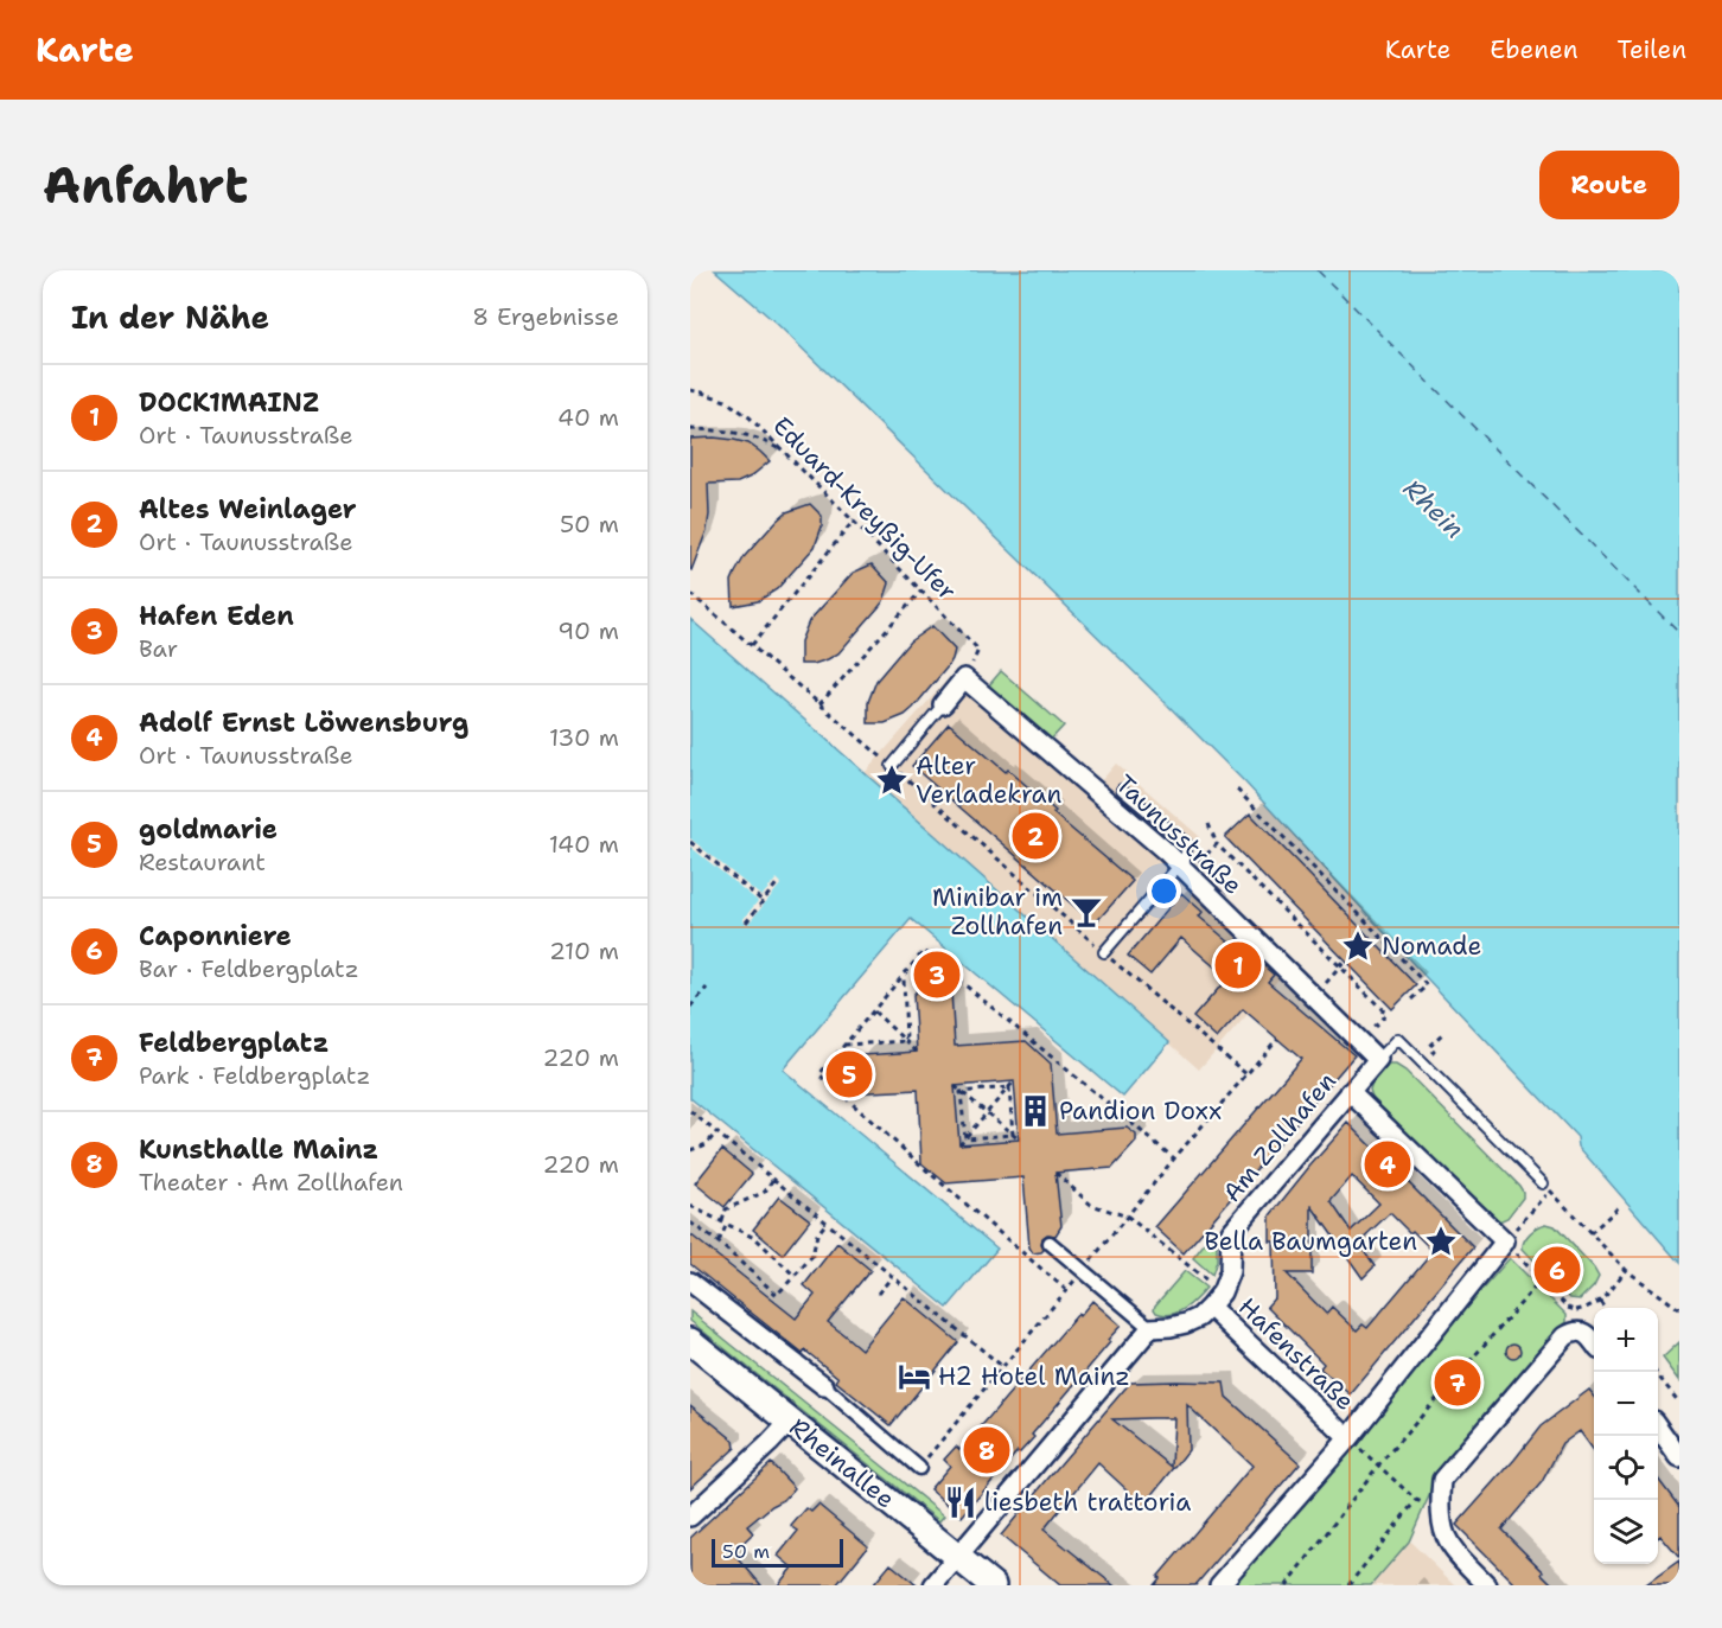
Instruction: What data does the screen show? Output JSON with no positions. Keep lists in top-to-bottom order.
{
  "streets": {
    "main road": ["Rheinallee"],
    "street": ["Taunusstraße", "Am Zollhafen", "Hafenstraße"],
    "path": ["Eduard-Kreyßig-Ufer"]
  },
  "crossings": [
    ["Eduard-Kreyßig-Ufer", "Taunusstraße"],
    ["Taunusstraße", "Am Zollhafen"],
    ["Am Zollhafen", "Hafenstraße"]
  ],
  "water": ["Rhein"],
  "places": {
    "place": ["Alter Verladekran", "Nomade", "Bella Baumgarten"],
    "bar": ["Minibar im Zollhafen"],
    "building": ["Pandion Doxx"],
    "hotel": ["H2 Hotel Mainz"],
    "restaurant": ["liesbeth trattoria"]
  },
  "scale_bar": "50 m",
  "page": {
    "header": "Karte",
    "nav": ["Karte", "Ebenen", "Teilen"],
    "buttons": "Route",
    "title": "Anfahrt",
    "heading": ["In der Nähe", "8 Ergebnisse"],
    "list": [
      {
        "mark": "1",
        "name": "DOCK1MAINZ",
        "note": "Ort · Taunusstraße",
        "value": "40 m"
      },
      {
        "mark": "2",
        "name": "Altes Weinlager",
        "note": "Ort · Taunusstraße",
        "value": "50 m"
      },
      {
        "mark": "3",
        "name": "Hafen Eden",
        "note": "Bar",
        "value": "90 m"
      },
      {
        "mark": "4",
        "name": "Adolf Ernst Löwensburg",
        "note": "Ort · Taunusstraße",
        "value": "130 m"
      },
      {
        "mark": "5",
        "name": "goldmarie",
        "note": "Restaurant",
        "value": "140 m"
      },
      {
        "mark": "6",
        "name": "Caponniere",
        "note": "Bar · Feldbergplatz",
        "value": "210 m"
      },
      {
        "mark": "7",
        "name": "Feldbergplatz",
        "note": "Park · Feldbergplatz",
        "value": "220 m"
      },
      {
        "mark": "8",
        "name": "Kunsthalle Mainz",
        "note": "Theater · Am Zollhafen",
        "value": "220 m"
      }
    ],
    "pins": [
      "2",
      "1",
      "3",
      "5",
      "4",
      "6",
      "7",
      "8"
    ],
    "map_buttons": ["+", "−"],
    "scale": "50 m"
  }
}
